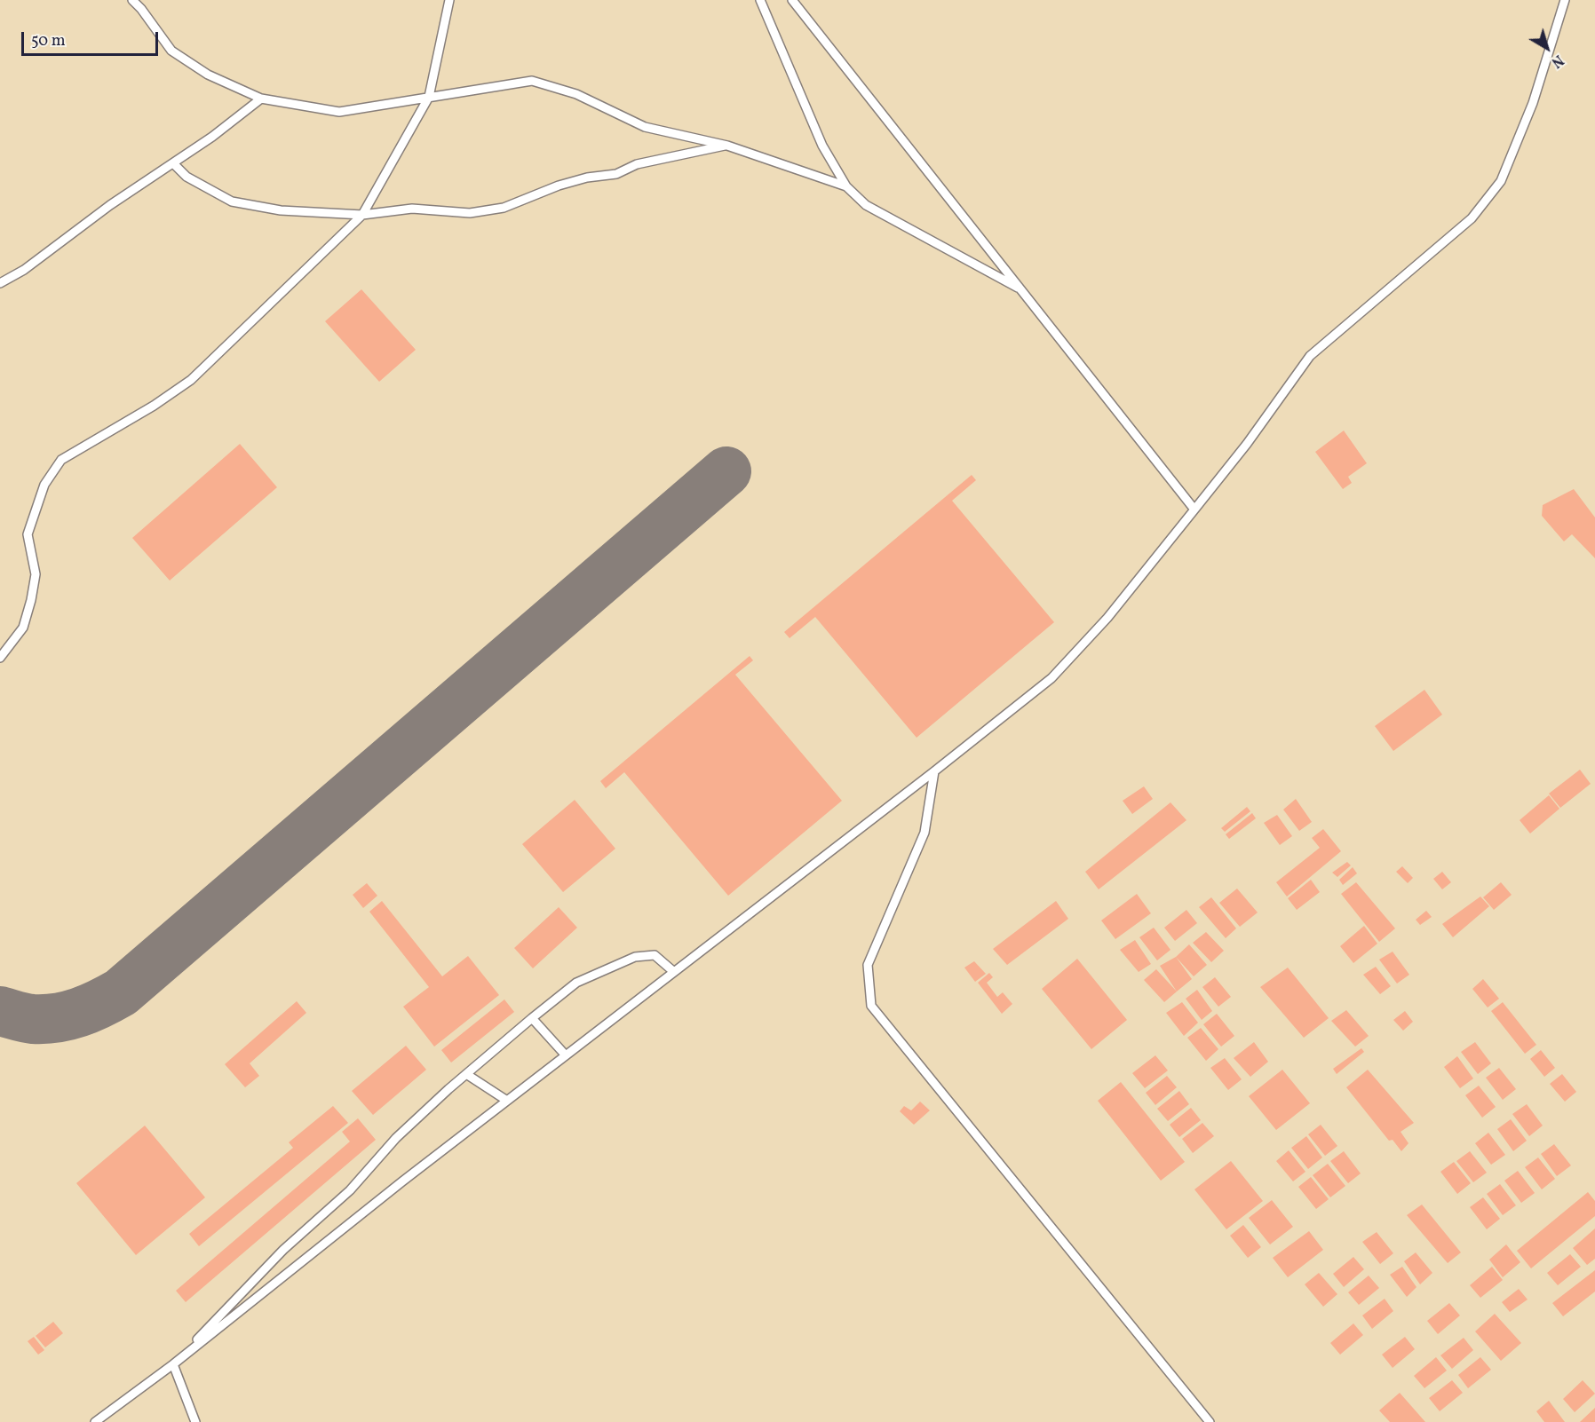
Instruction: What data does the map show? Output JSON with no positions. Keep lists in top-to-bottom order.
{
  "scale_bar": "50 m",
  "north": "bottom right"
}
